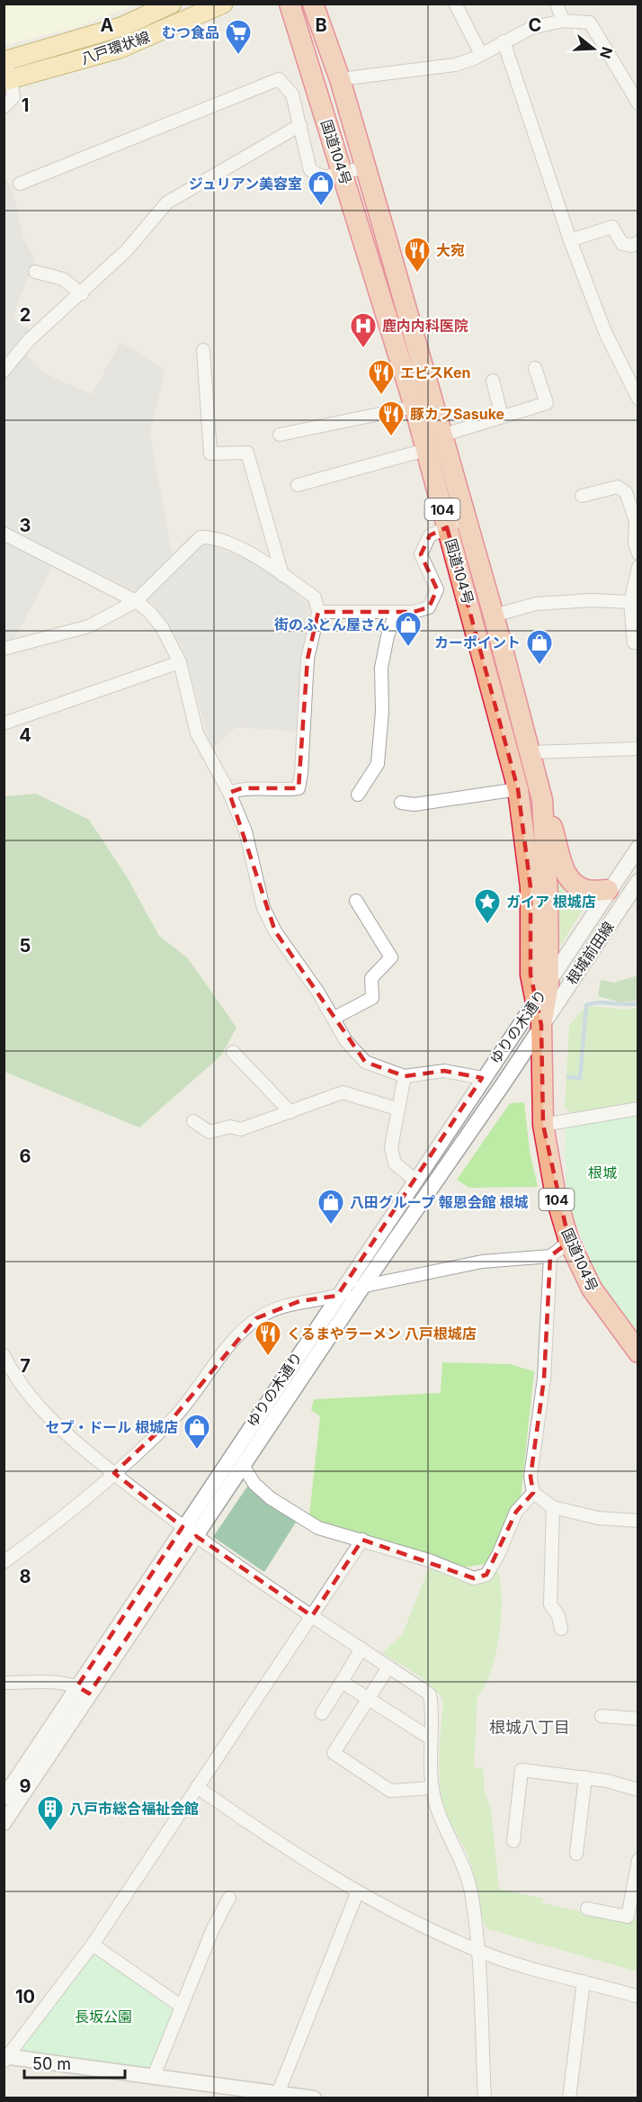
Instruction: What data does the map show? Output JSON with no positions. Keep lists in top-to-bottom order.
{
  "streets": {
    "highway": ["国道104号", "104"],
    "main road": ["八戸環状線"],
    "street": ["根城前田線", "ゆりの木通り"]
  },
  "crossings": [
    ["国道104号", "根城前田線"],
    ["国道104号", "ゆりの木通り"],
    ["根城前田線", "ゆりの木通り"]
  ],
  "districts": ["根城八丁目"],
  "parks": ["根城", "長坂公園"],
  "places": {
    "supermarket": ["むつ食品"],
    "shop": [
      "ジュリアン美容室",
      "街のふとん屋さん",
      "カーポイント",
      "八田グループ 報恩会館 根城",
      "セプ・ドール 根城店"
    ],
    "restaurant": [
      "大宛",
      "エビスKen",
      "豚カフSasuke",
      "くるまやラーメン 八戸根城店"
    ],
    "hospital": ["鹿内内科医院"],
    "place": ["ガイア 根城店"],
    "building": ["八戸市総合福祉会館"]
  },
  "scale_bar": "50 m",
  "north": "right",
  "grid": {
    "columns": ["A", "B", "C"],
    "rows": [
      "1",
      "2",
      "3",
      "4",
      "5",
      "6",
      "7",
      "8",
      "9",
      "10"
    ]
  }
}
